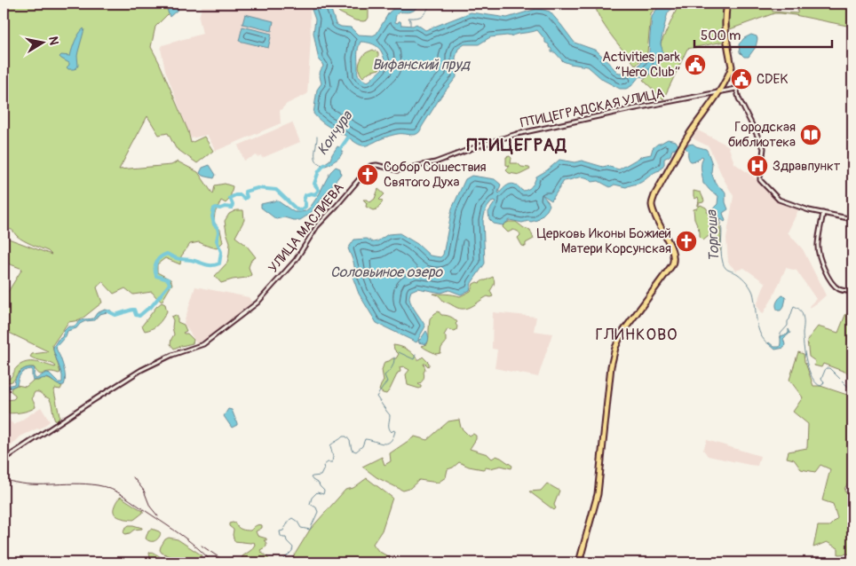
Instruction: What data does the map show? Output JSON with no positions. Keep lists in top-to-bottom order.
{
  "streets": {
    "street": ["ПТИЦЕГРАДСКАЯ УЛИЦА", "УЛИЦА МАСЛИЕВА"]
  },
  "crossings": [
    ["ПТИЦЕГРАДСКАЯ УЛИЦА", "УЛИЦА МАСЛИЕВА"]
  ],
  "districts": ["ПТИЦЕГРАД", "ГЛИНКОВО"],
  "water": [
    "Вифанский пруд",
    "Кончура",
    "Торгоша",
    "Соловьиное озеро"
  ],
  "places": {
    "public building": ["Activities park “Hero Club”", "CDEK"],
    "library": ["Городская библиотека"],
    "hospital": ["Здравпункт"],
    "church": ["Собор Сошествия Святого Духа", "Церковь Иконы Божией Матери Корсунская"]
  },
  "scale_bar": "500 m",
  "north": "right"
}
